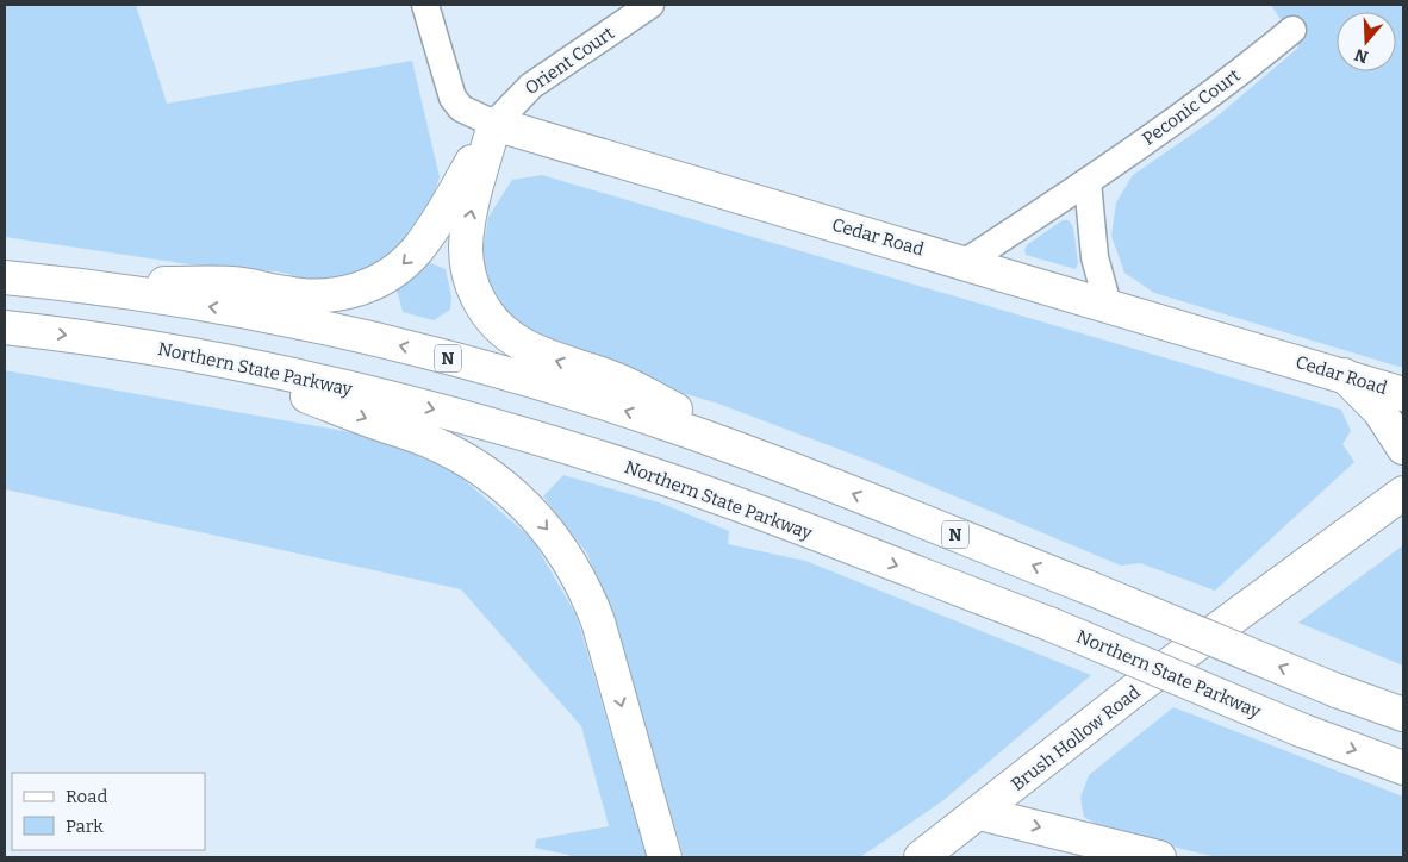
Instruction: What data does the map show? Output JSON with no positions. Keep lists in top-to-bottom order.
{
  "streets": {
    "main road": [
      "Cedar Road",
      "N",
      "Northern State Parkway",
      "Brush Hollow Road"
    ],
    "street": ["Orient Court", "Peconic Court"]
  },
  "crossings": [
    ["Orient Court", "Cedar Road"],
    ["Peconic Court", "Cedar Road"]
  ],
  "legend": ["Road", "Park"],
  "north": "bottom"
}
